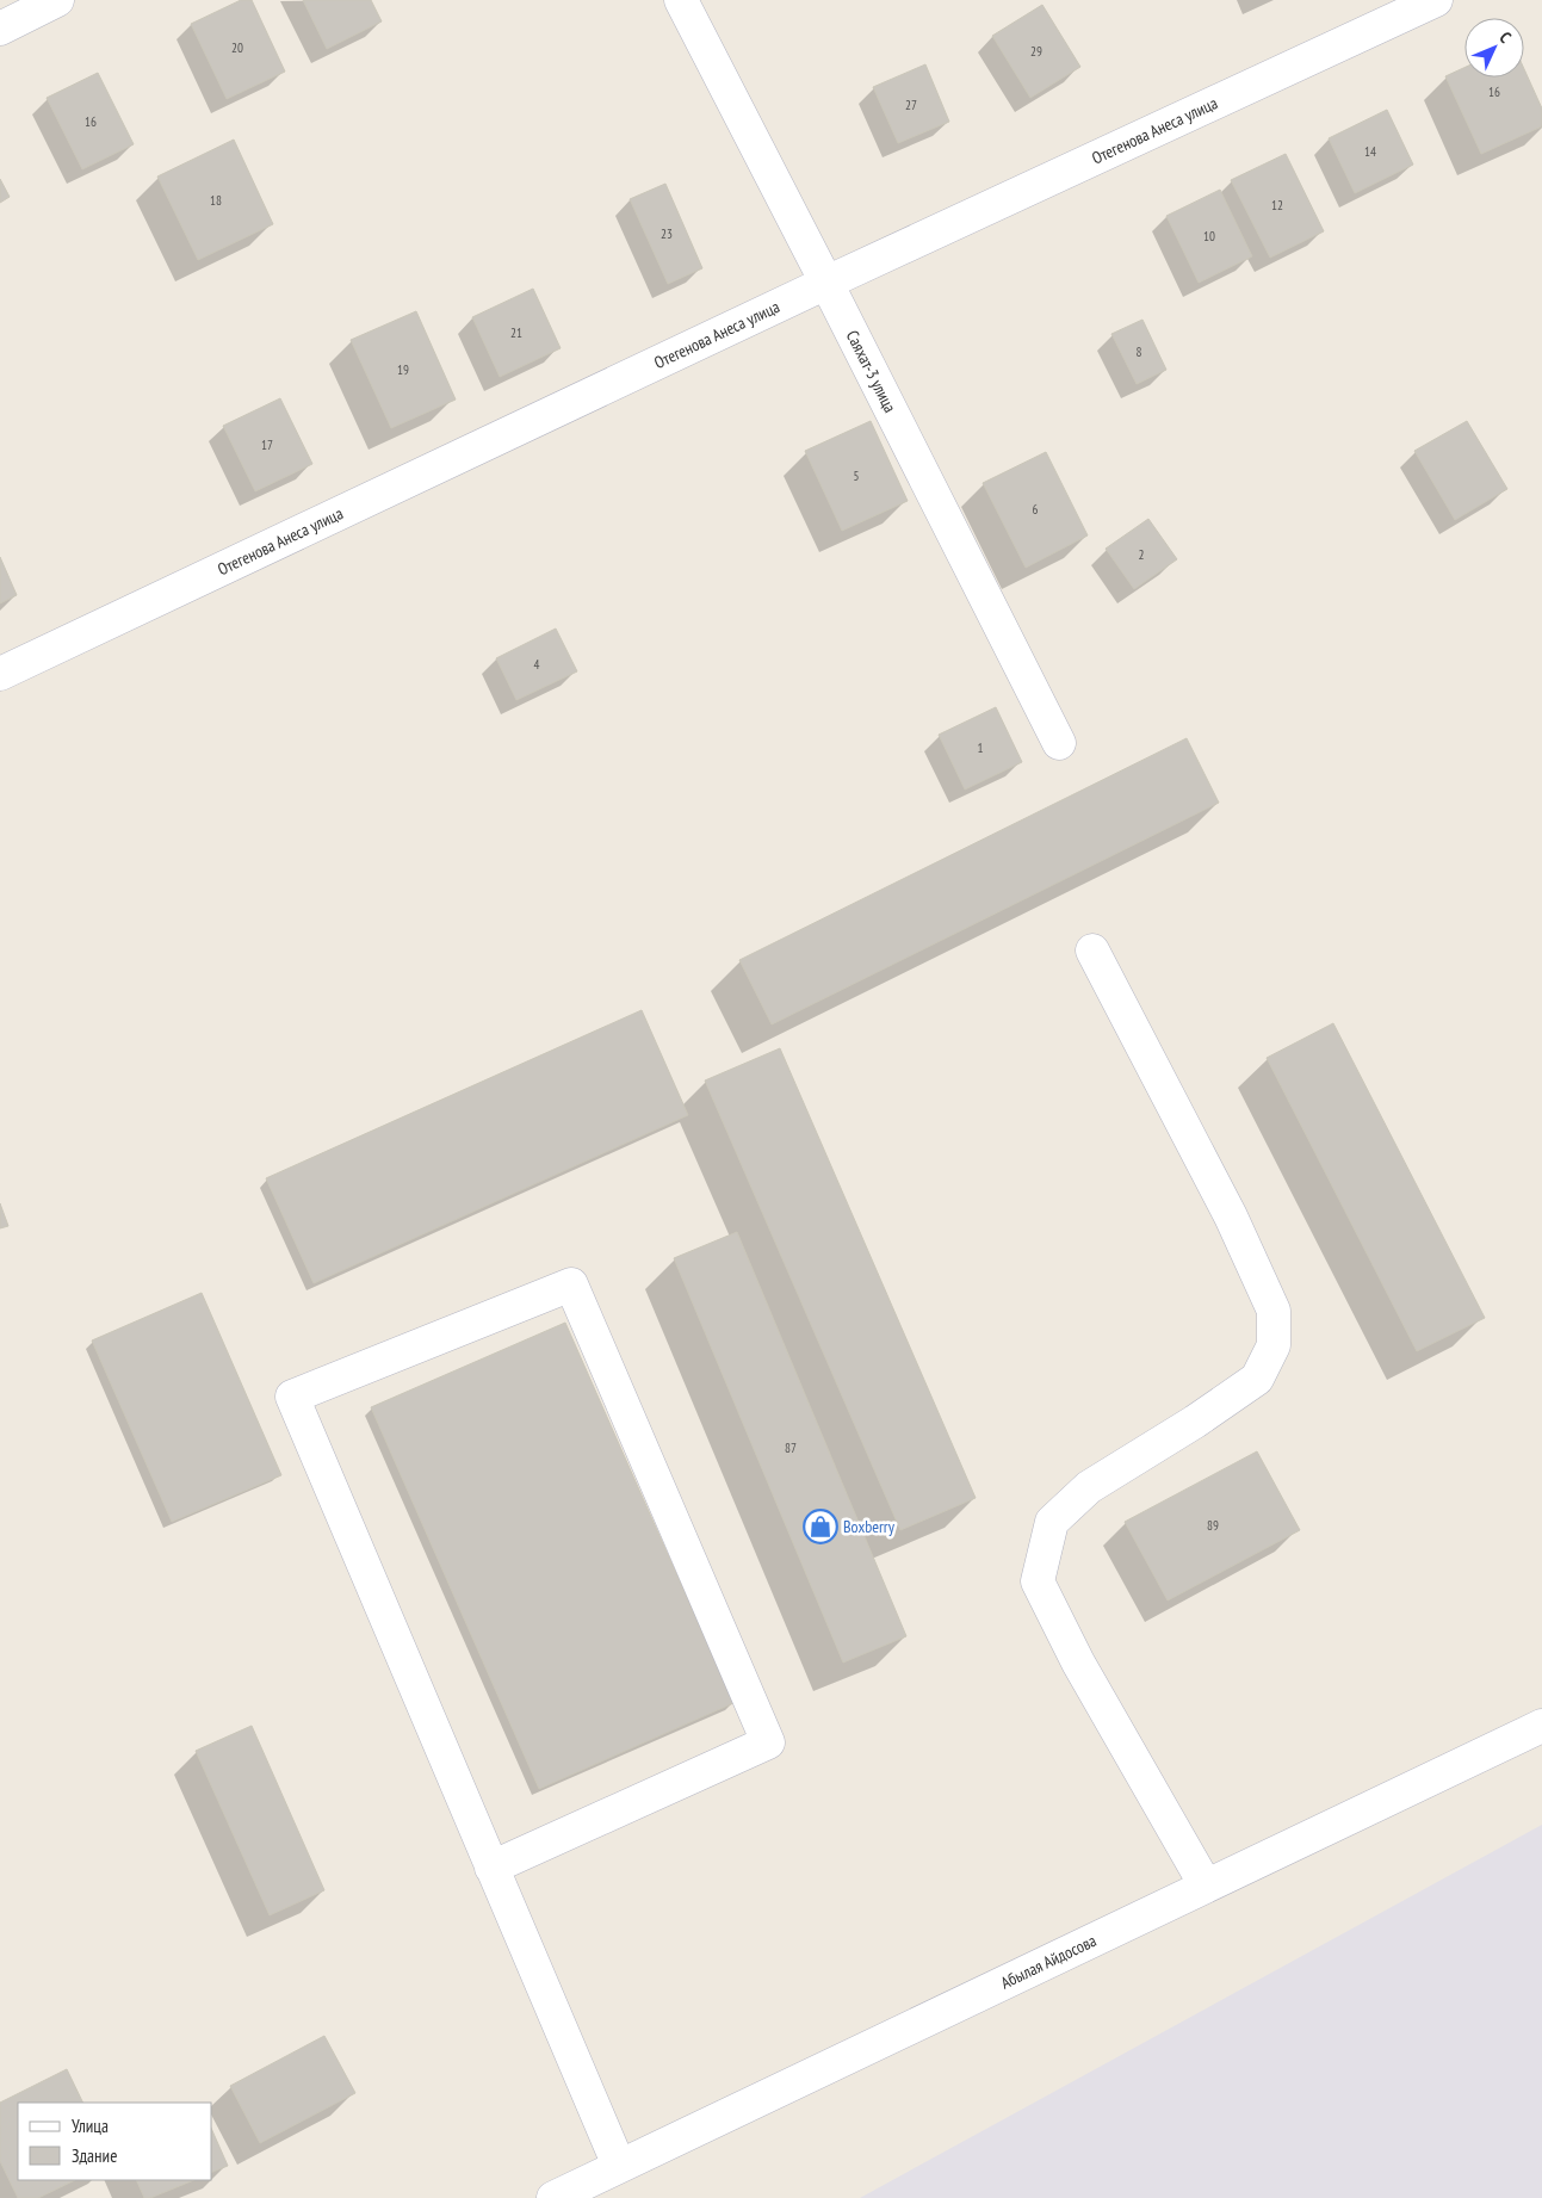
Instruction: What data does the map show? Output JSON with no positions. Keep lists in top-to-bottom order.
{
  "streets": {
    "street": ["Отегенова Анеса улица", "Саяхат-3 улица", "Абылая Айдосова"]
  },
  "crossings": [
    ["Отегенова Анеса улица", "Саяхат-3 улица"]
  ],
  "places": {
    "shop": ["Boxberry"]
  },
  "house_numbers": [
    "20",
    "29",
    "16",
    "27",
    "16",
    "14",
    "18",
    "12",
    "23",
    "10",
    "21",
    "8",
    "19",
    "17",
    "5",
    "6",
    "2",
    "4",
    "1",
    "87",
    "89"
  ],
  "legend": ["Улица", "Здание"],
  "north": "top right"
}
